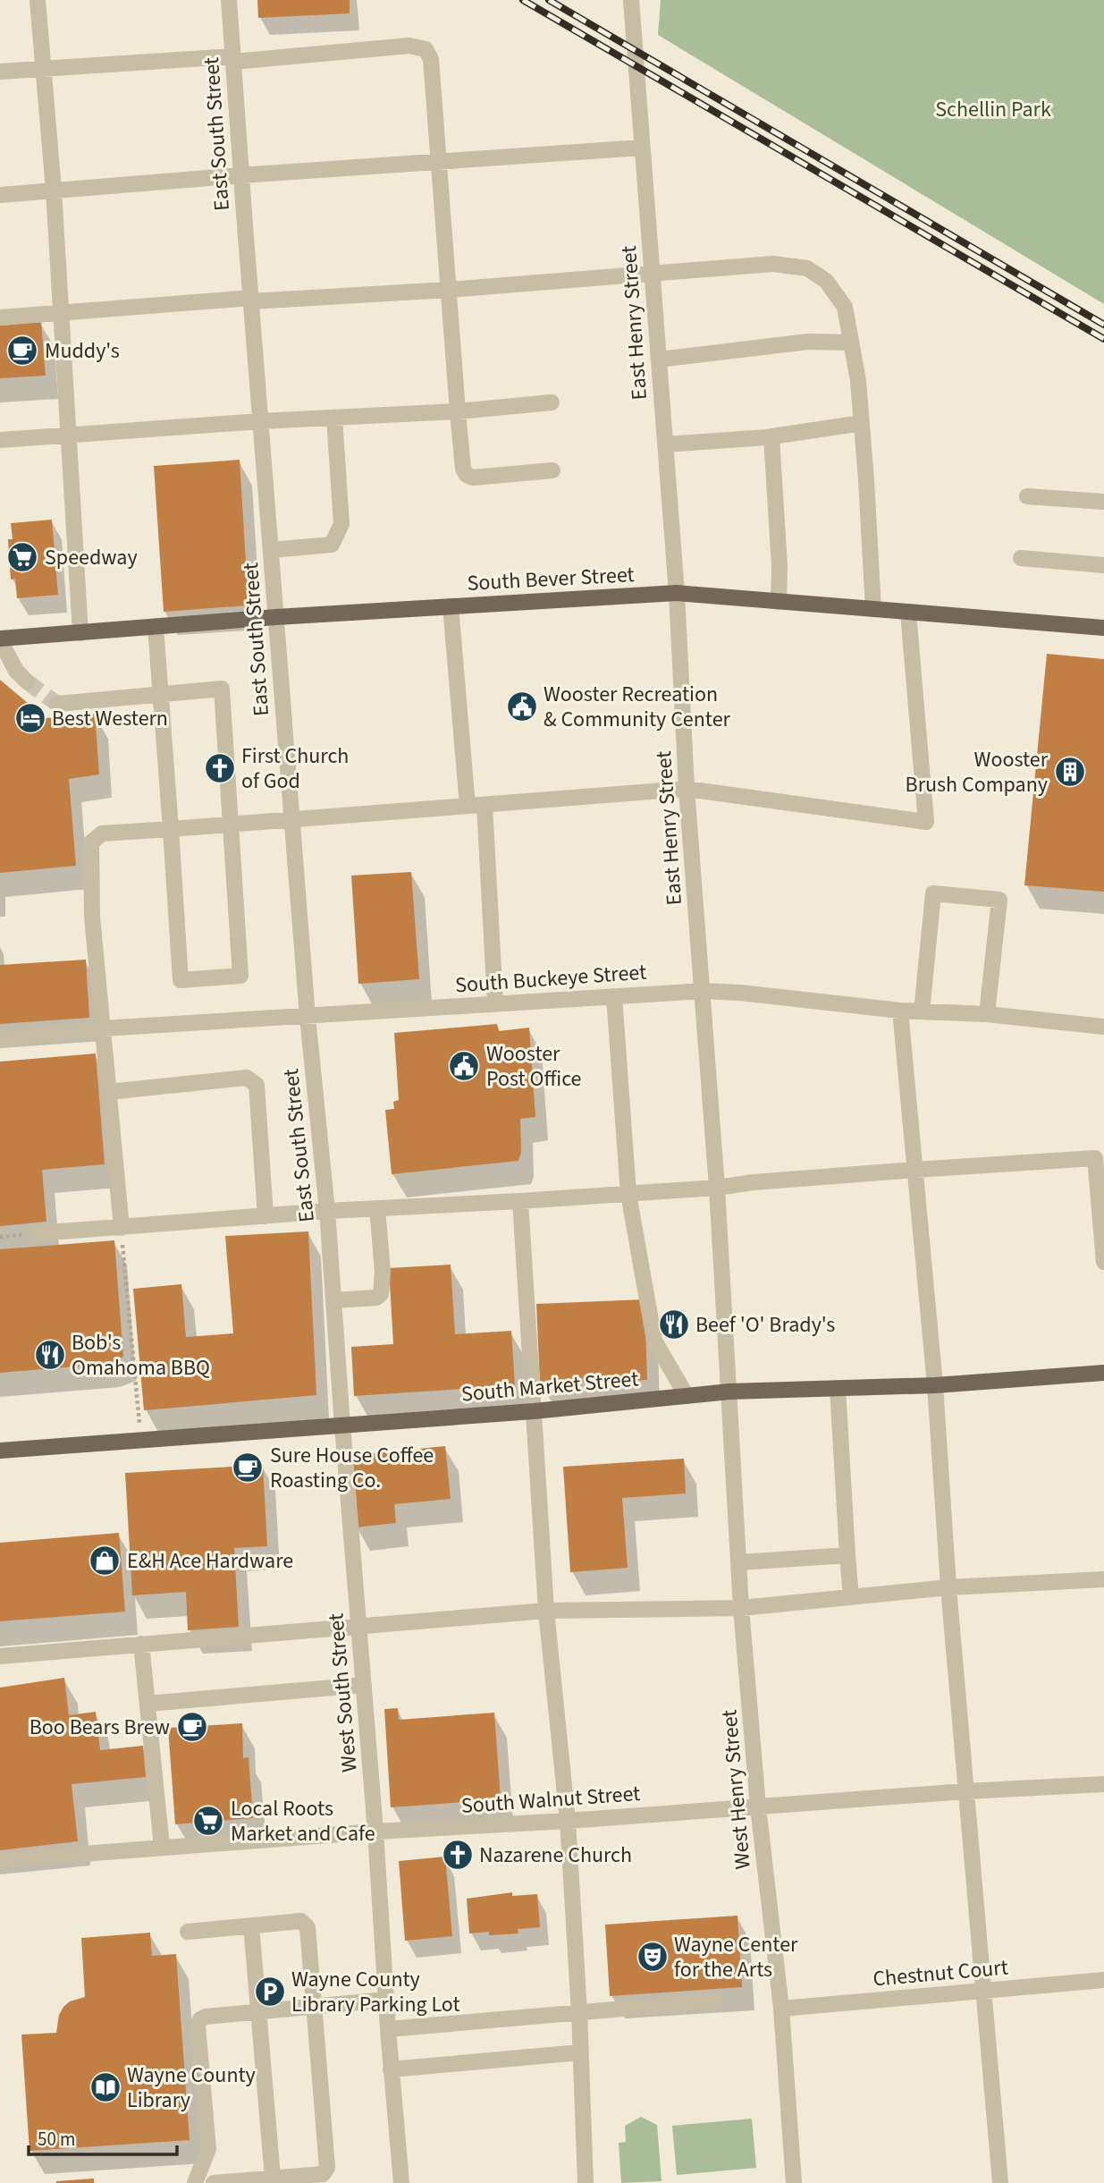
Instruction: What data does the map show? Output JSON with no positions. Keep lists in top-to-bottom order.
{
  "streets": {
    "main road": ["South Bever Street", "South Market Street"],
    "street": [
      "East South Street",
      "East Henry Street",
      "South Buckeye Street",
      "West South Street",
      "West Henry Street",
      "South Walnut Street",
      "Chestnut Court"
    ]
  },
  "crossings": [
    ["East South Street", "South Bever Street"],
    ["East South Street", "South Buckeye Street"],
    ["East South Street", "South Market Street"],
    ["East South Street", "West South Street"],
    ["East Henry Street", "South Bever Street"],
    ["East Henry Street", "South Buckeye Street"],
    ["East Henry Street", "South Market Street"],
    ["East Henry Street", "West Henry Street"],
    ["South Market Street", "West South Street"],
    ["South Market Street", "West Henry Street"],
    ["West South Street", "South Walnut Street"],
    ["West Henry Street", "South Walnut Street"],
    ["West Henry Street", "Chestnut Court"]
  ],
  "parks": ["Schellin Park"],
  "places": {
    "cafe": ["Muddy's", "Sure House Coffee Roasting Co.", "Boo Bears Brew"],
    "supermarket": ["Speedway", "Local Roots Market and Cafe"],
    "public building": ["Wooster Recreation & Community Center", "Wooster Post Office"],
    "hotel": ["Best Western"],
    "church": ["First Church of God", "Nazarene Church"],
    "building": ["Wooster Brush Company"],
    "restaurant": ["Beef 'O' Brady's", "Bob's Omahoma BBQ"],
    "shop": ["E&H Ace Hardware"],
    "theatre": ["Wayne Center for the Arts"],
    "parking": ["Wayne County Library Parking Lot"],
    "library": ["Wayne County Library"]
  },
  "scale_bar": "50 m"
}
